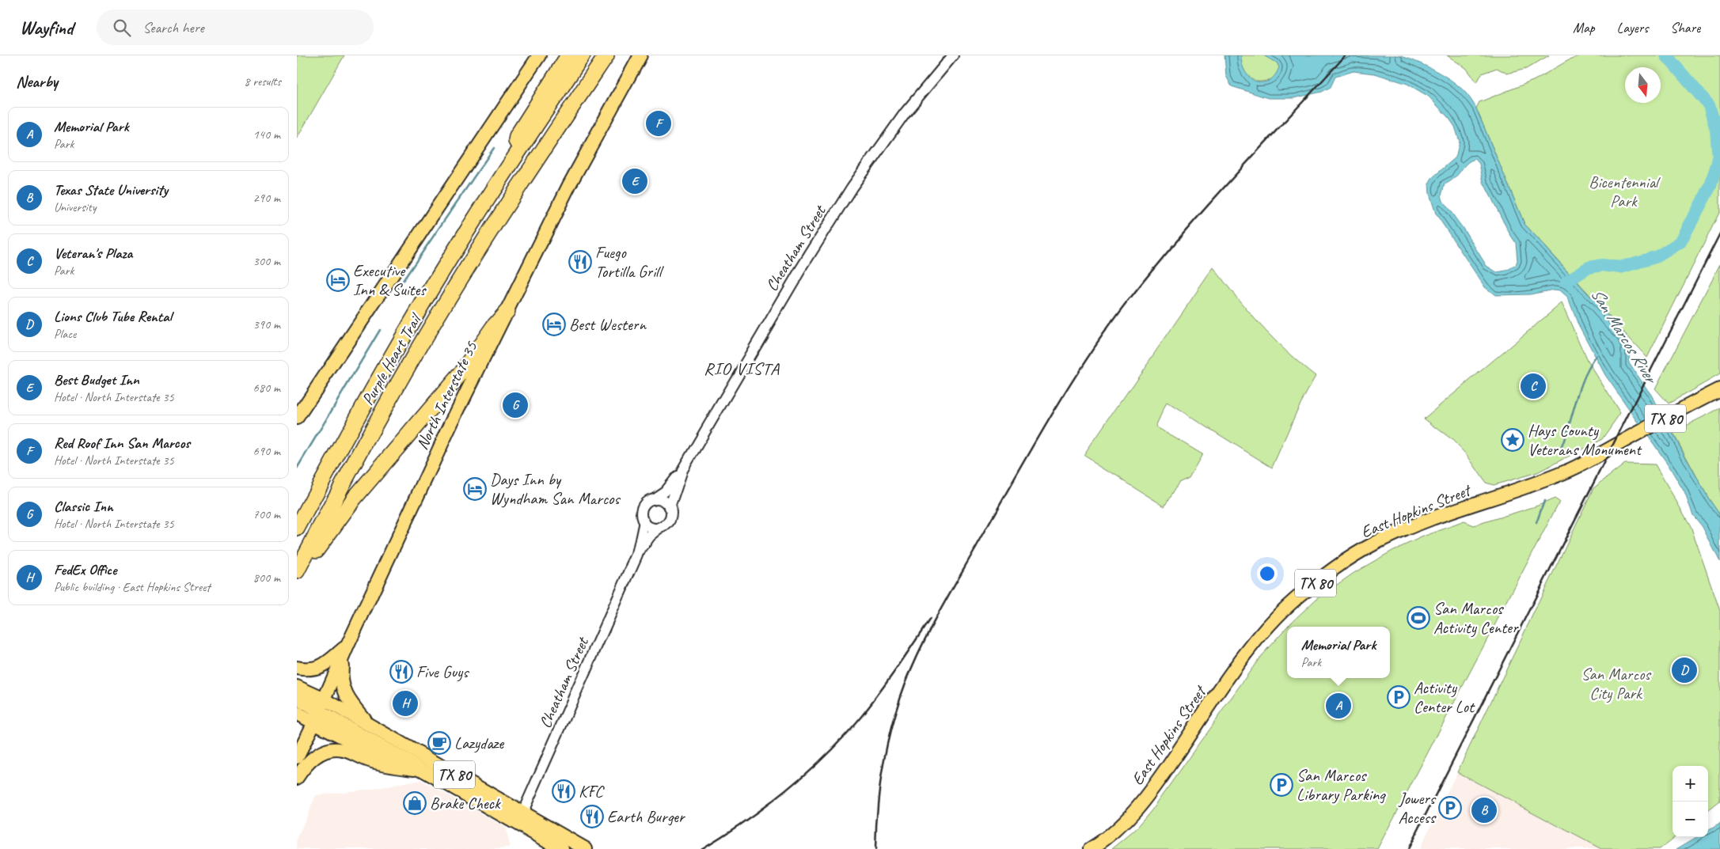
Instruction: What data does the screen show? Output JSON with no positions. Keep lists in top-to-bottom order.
{
  "streets": {
    "highway": ["Purple Heart Trail"],
    "main road": ["North Interstate 35", "TX 80", "East Hopkins Street"],
    "street": ["Cheatham Street"]
  },
  "crossings": [
    ["Cheatham Street", "TX 80"],
    ["North Interstate 35", "TX 80"]
  ],
  "districts": ["RIO VISTA"],
  "water": ["San Marcos River"],
  "parks": ["Bicentennial Park", "San Marcos City Park"],
  "places": {
    "restaurant": [
      "Fuego Tortilla Grill",
      "Five Guys",
      "KFC",
      "Earth Burger"
    ],
    "hotel": ["Executive Inn & Suites", "Best Western", "Days Inn by Wyndham San Marcos"],
    "place": ["Hays County Veterans Monument"],
    "sports": ["San Marcos Activity Center"],
    "parking": ["Activity Center Lot", "San Marcos Library Parking", "Jowers Access"],
    "cafe": ["Lazydaze"],
    "shop": ["Brake Check"]
  },
  "north": "bottom",
  "page": {
    "header": "Wayfind",
    "search": "Search here",
    "nav": ["Map", "Layers", "Share"],
    "heading": ["Nearby", "8 results"],
    "list": [
      {
        "mark": "A",
        "name": "Memorial Park",
        "note": "Park",
        "value": "140 m"
      },
      {
        "mark": "B",
        "name": "Texas State University",
        "note": "University",
        "value": "290 m"
      },
      {
        "mark": "C",
        "name": "Veteran's Plaza",
        "note": "Park",
        "value": "300 m"
      },
      {
        "mark": "D",
        "name": "Lions Club Tube Rental",
        "note": "Place",
        "value": "390 m"
      },
      {
        "mark": "E",
        "name": "Best Budget Inn",
        "note": "Hotel · North Interstate 35",
        "value": "680 m"
      },
      {
        "mark": "F",
        "name": "Red Roof Inn San Marcos",
        "note": "Hotel · North Interstate 35",
        "value": "690 m"
      },
      {
        "mark": "G",
        "name": "Classic Inn",
        "note": "Hotel · North Interstate 35",
        "value": "700 m"
      },
      {
        "mark": "H",
        "name": "FedEx Office",
        "note": "Public building · East Hopkins Street",
        "value": "800 m"
      }
    ],
    "pins": [
      "F",
      "E",
      "C",
      "G",
      "D",
      "H",
      "A",
      "B"
    ],
    "popup": ["Memorial Park", "Park"],
    "map_buttons": ["+", "−"]
  }
}
